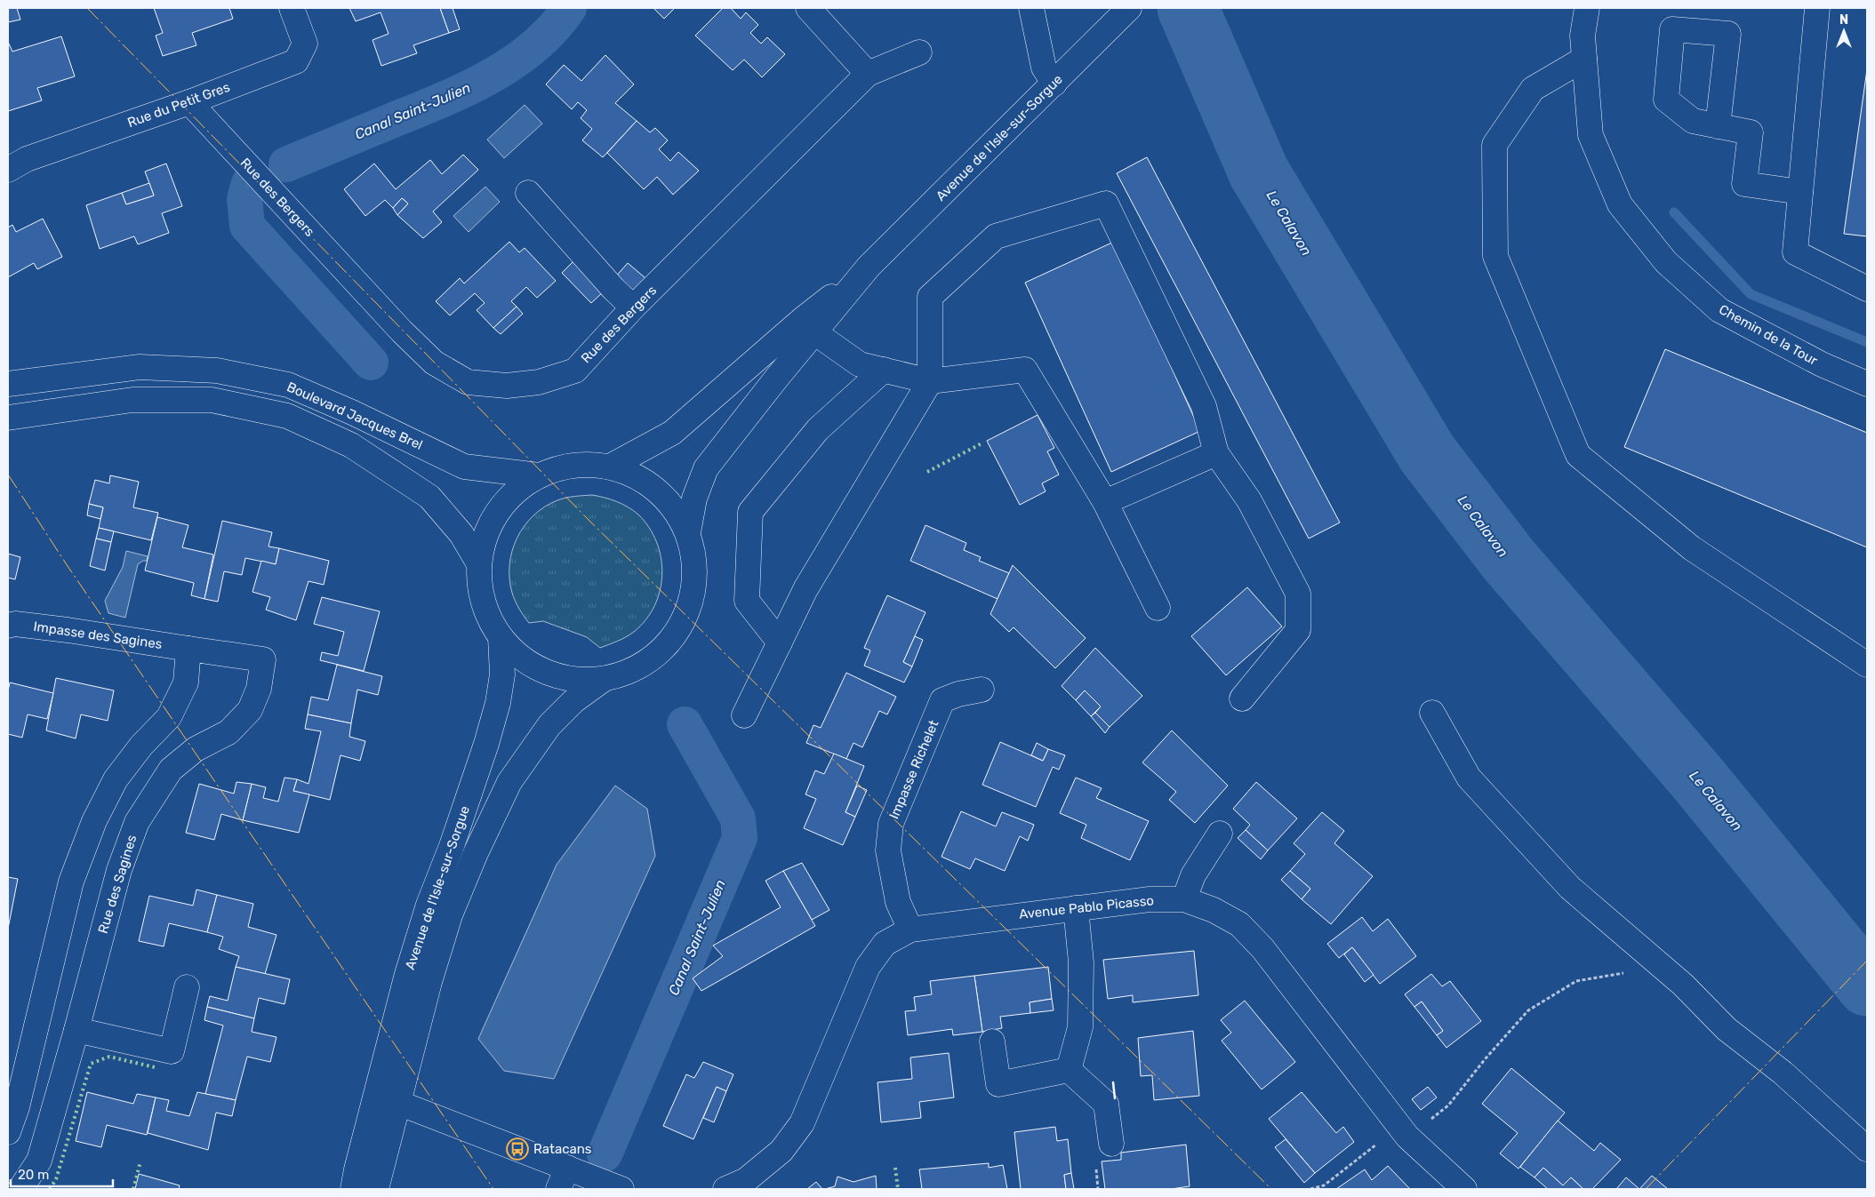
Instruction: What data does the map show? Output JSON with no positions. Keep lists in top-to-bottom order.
{
  "streets": {
    "street": [
      "Rue du Petit Gres",
      "Avenue de l'Isle-sur-Sorgue",
      "Rue des Bergers",
      "Chemin de la Tour",
      "Boulevard Jacques Brel",
      "Impasse des Sagines",
      "Impasse Richelet",
      "Rue des Sagines",
      "Avenue Pablo Picasso"
    ]
  },
  "crossings": [
    ["Rue du Petit Gres", "Rue des Bergers"],
    ["Impasse des Sagines", "Rue des Sagines"],
    ["Impasse Richelet", "Avenue Pablo Picasso"]
  ],
  "water": ["Canal Saint-Julien", "Le Calavon"],
  "places": {
    "bus stop": ["Ratacans"]
  },
  "scale_bar": "20 m",
  "north": "top"
}
